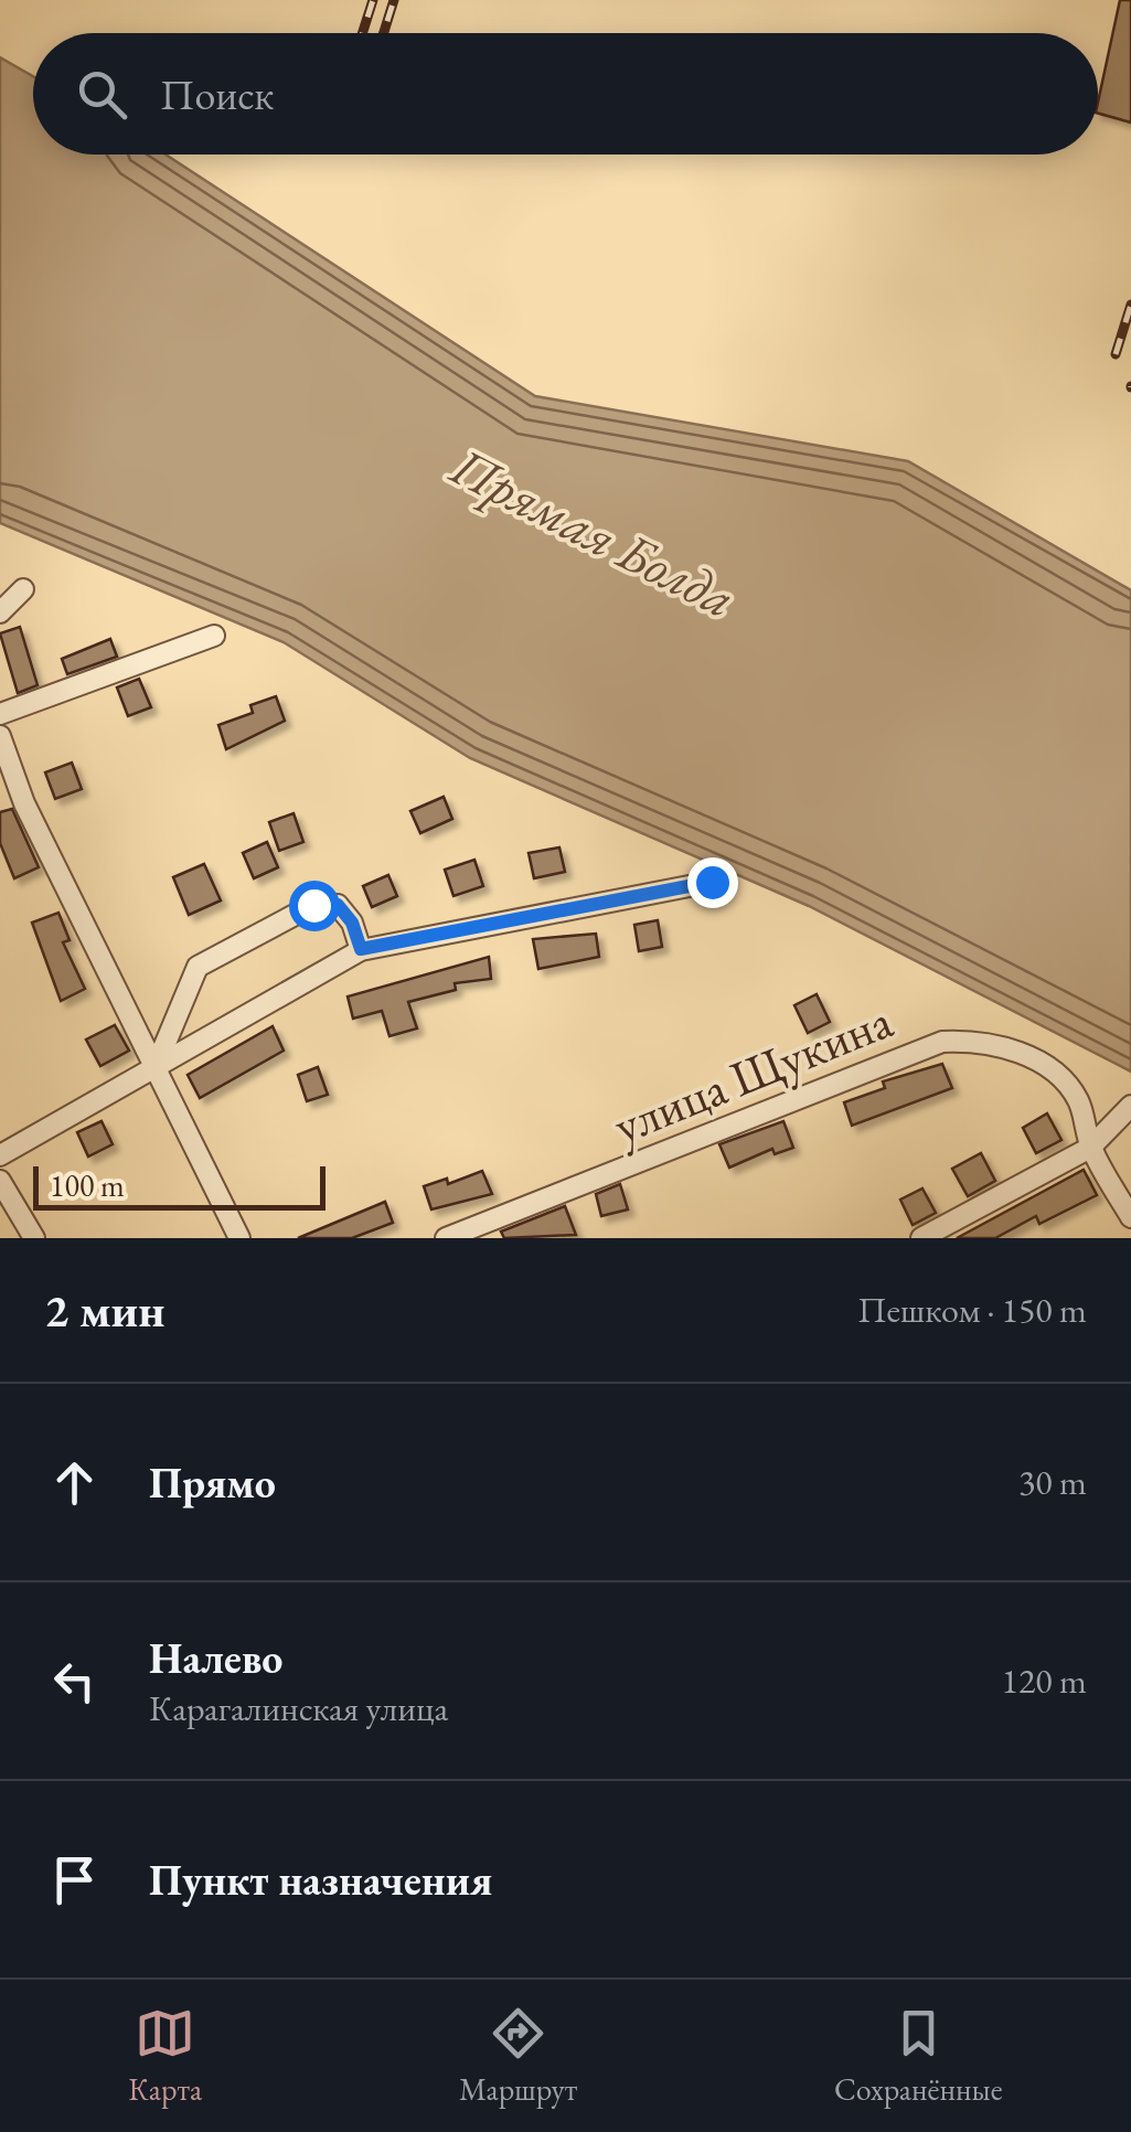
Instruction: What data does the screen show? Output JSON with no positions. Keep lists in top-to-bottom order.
{
  "streets": {
    "street": ["улица Щукина"]
  },
  "water": ["Прямая Болда"],
  "scale_bar": "100 m",
  "page": {
    "search": "Поиск",
    "scale": "100 m",
    "heading": ["2 мин", "Пешком · 150 m"],
    "list": [
      ["Прямо", "30 m"],
      ["Налево", "Карагалинская улица", "120 m"],
      "Пункт назначения"
    ],
    "nav": ["Карта", "Маршрут", "Сохранённые"]
  }
}
